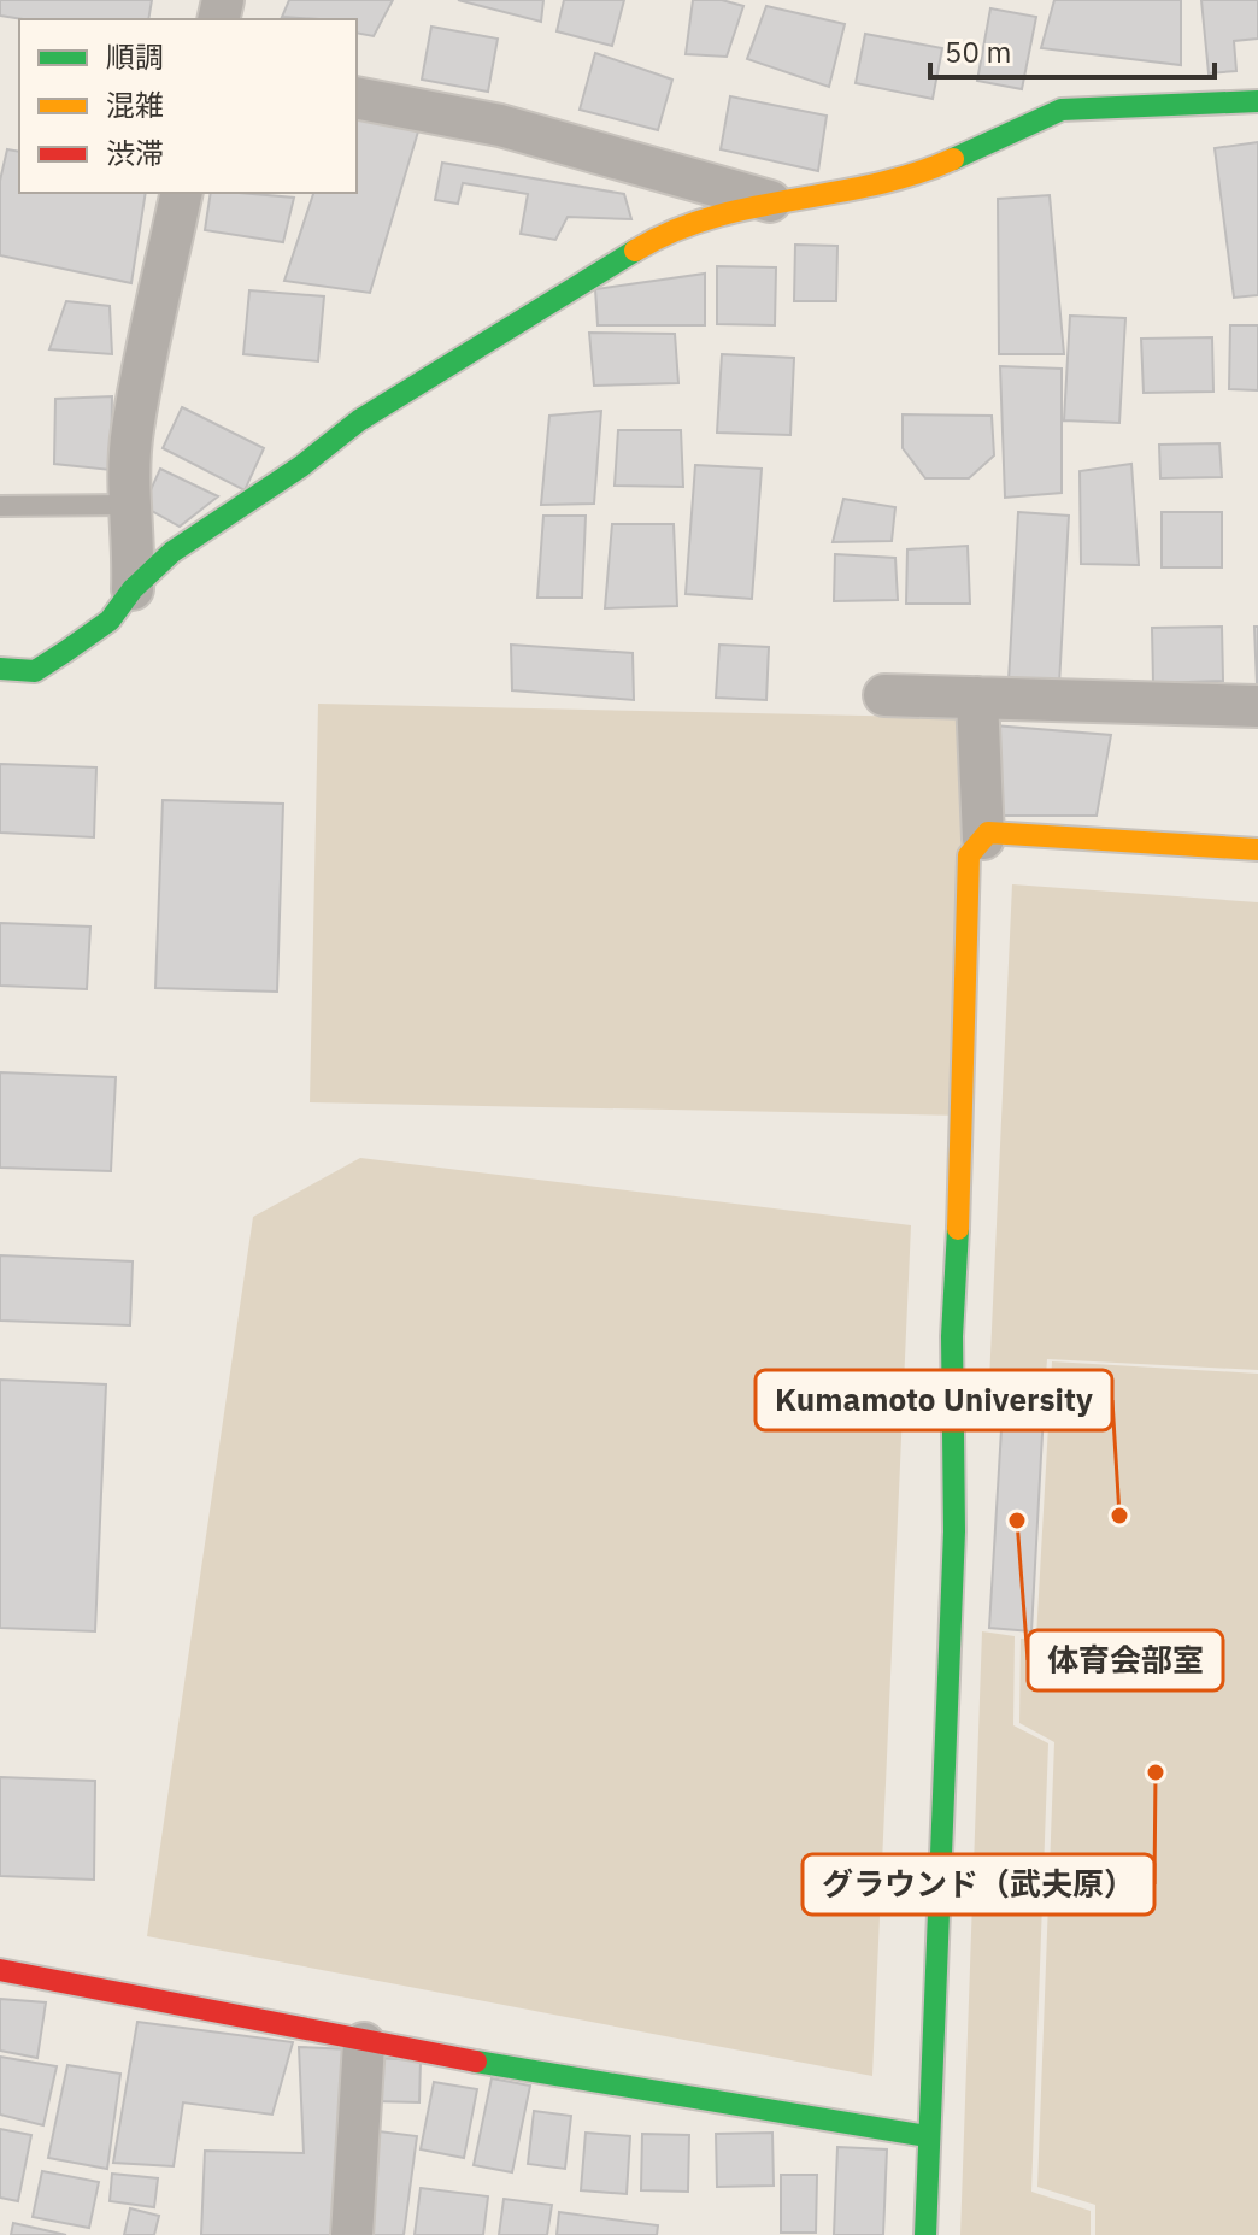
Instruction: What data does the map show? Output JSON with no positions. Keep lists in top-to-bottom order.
{
  "places": ["Kumamoto University", "体育会部室", "グラウンド（武夫原）"],
  "legend": ["順調", "混雑", "渋滞"],
  "scale_bar": "50 m"
}
